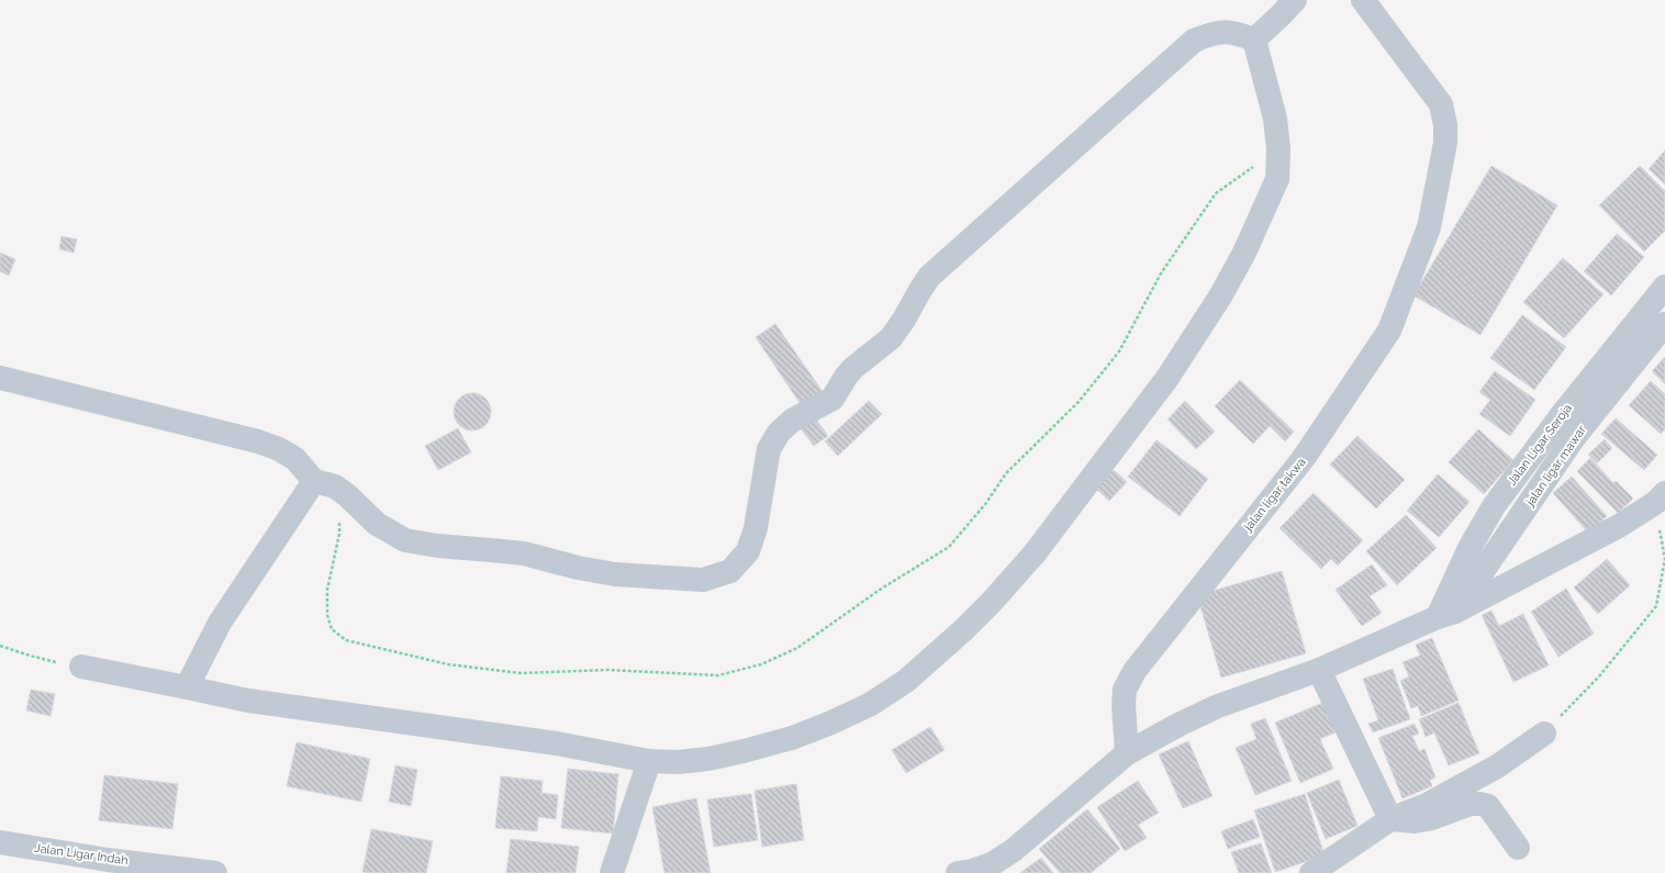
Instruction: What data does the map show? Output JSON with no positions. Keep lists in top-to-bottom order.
{
  "streets": {
    "street": [
      "Jalan Ligar Seroja",
      "jalan ligar mawar",
      "jalan ligar takwa",
      "Jalan Ligar Indah"
    ]
  },
  "crossings": [
    ["Jalan Ligar Seroja", "jalan ligar mawar"]
  ]
}
